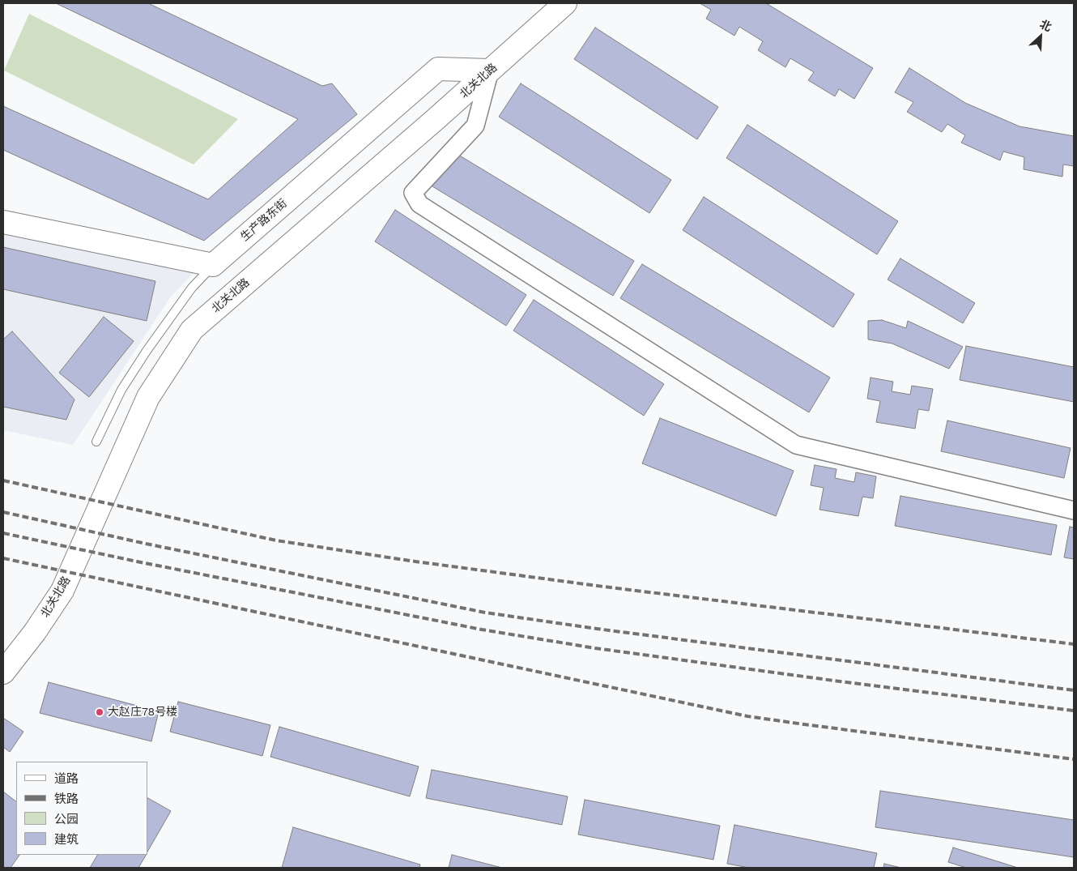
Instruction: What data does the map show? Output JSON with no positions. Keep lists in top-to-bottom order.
{
  "streets": {
    "street": ["北关北路", "生产路东街"]
  },
  "crossings": [
    ["北关北路", "生产路东街"]
  ],
  "places": ["大赵庄78号楼"],
  "legend": [
    "道路",
    "铁路",
    "公园",
    "建筑"
  ],
  "north": "top right"
}
